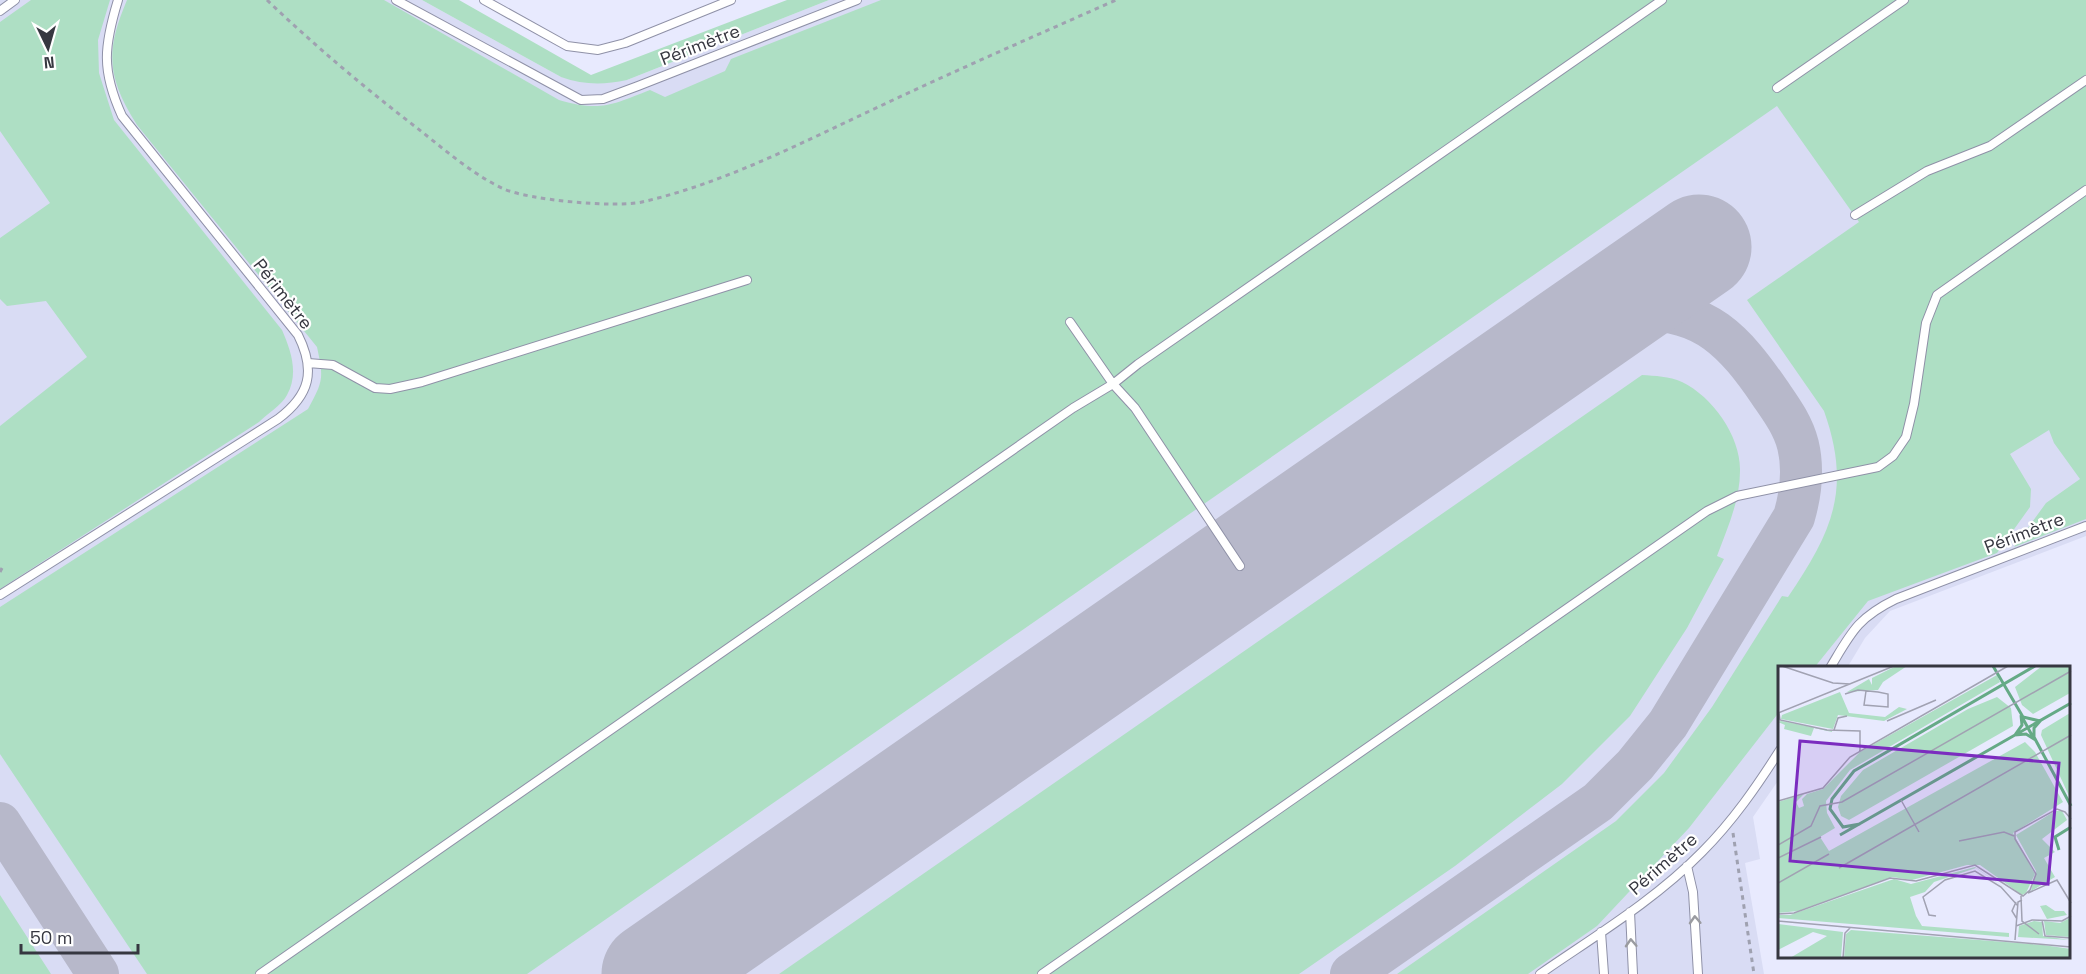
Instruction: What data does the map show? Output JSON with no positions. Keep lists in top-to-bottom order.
{
  "streets": {
    "lane": ["Périmètre"]
  },
  "scale_bar": "50 m",
  "north": "bottom"
}
